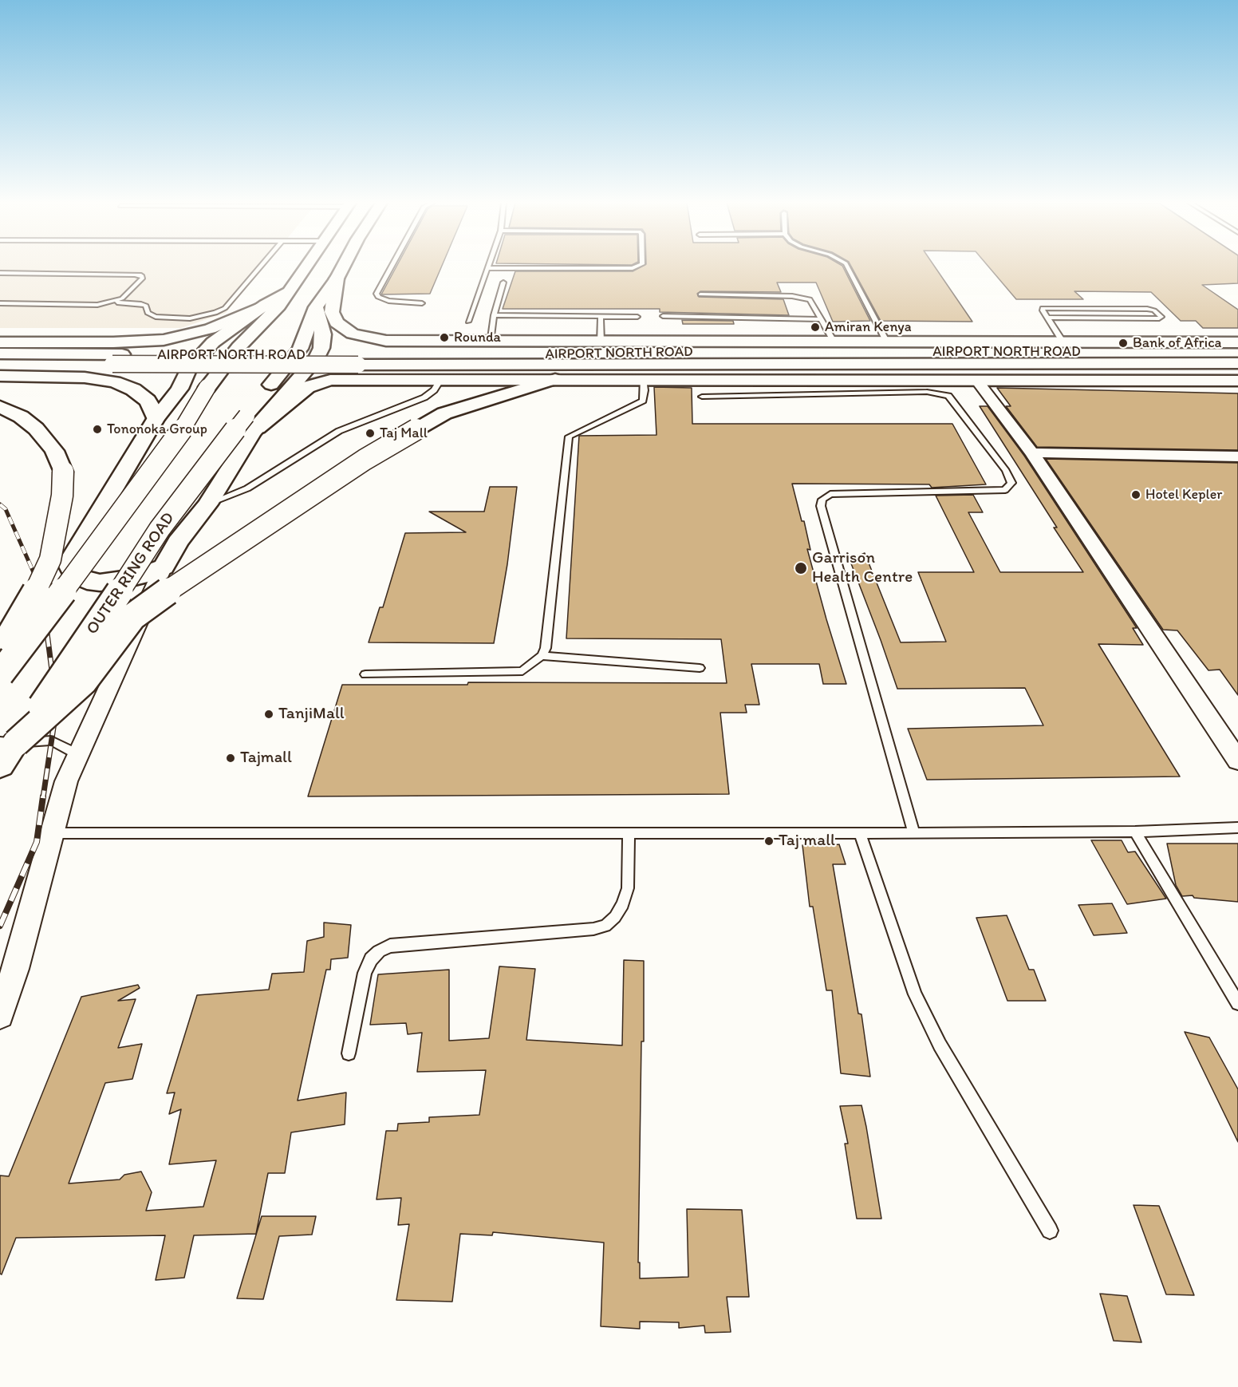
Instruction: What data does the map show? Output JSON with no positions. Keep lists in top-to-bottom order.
{
  "streets": {
    "main road": ["AIRPORT NORTH ROAD", "OUTER RING ROAD"]
  },
  "crossings": [
    ["AIRPORT NORTH ROAD", "OUTER RING ROAD"]
  ],
  "places": [
    "Amiran Kenya",
    "Rounda",
    "Bank of Africa",
    "Tononoka Group",
    "Taj Mall",
    "Hotel Kepler",
    "Garrison Health Centre",
    "TanjiMall",
    "Tajmall",
    "Taj mall"
  ]
}
